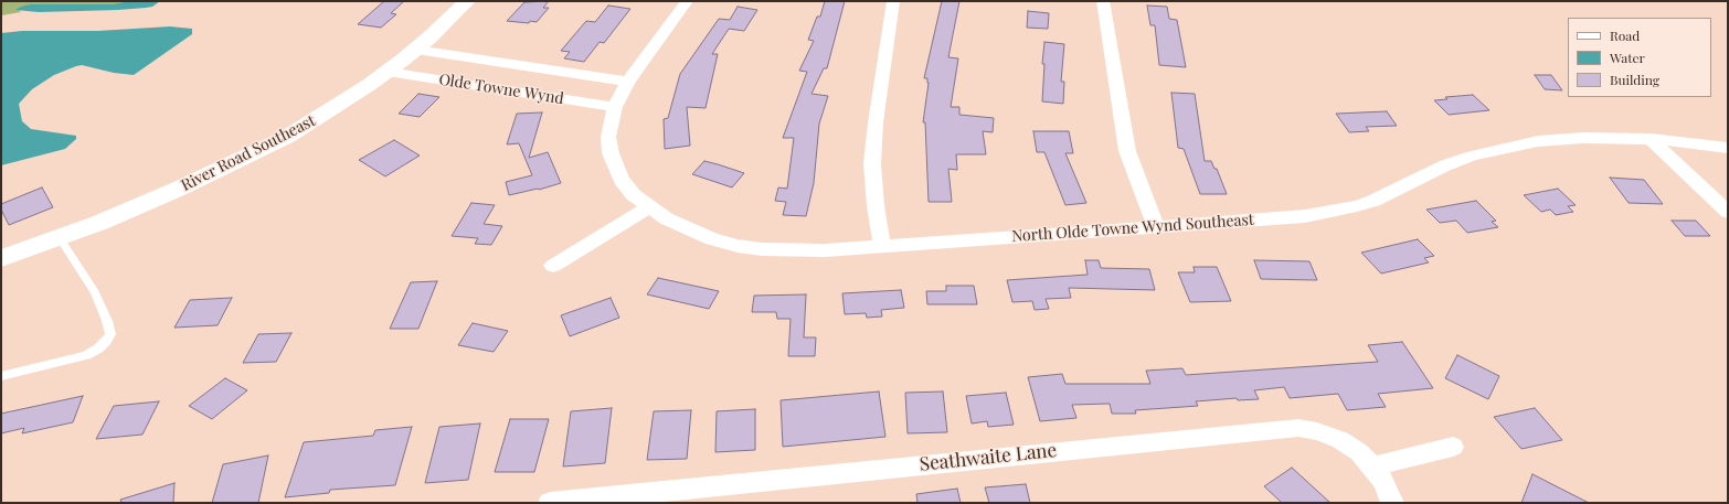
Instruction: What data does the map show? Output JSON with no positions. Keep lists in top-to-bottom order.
{
  "streets": {
    "main road": ["River Road Southeast"],
    "street": ["Olde Towne Wynd", "North Olde Towne Wynd Southeast", "Seathwaite Lane"]
  },
  "crossings": [
    ["Olde Towne Wynd", "River Road Southeast"],
    ["Olde Towne Wynd", "North Olde Towne Wynd Southeast"]
  ],
  "legend": ["Road", "Water", "Building"]
}
